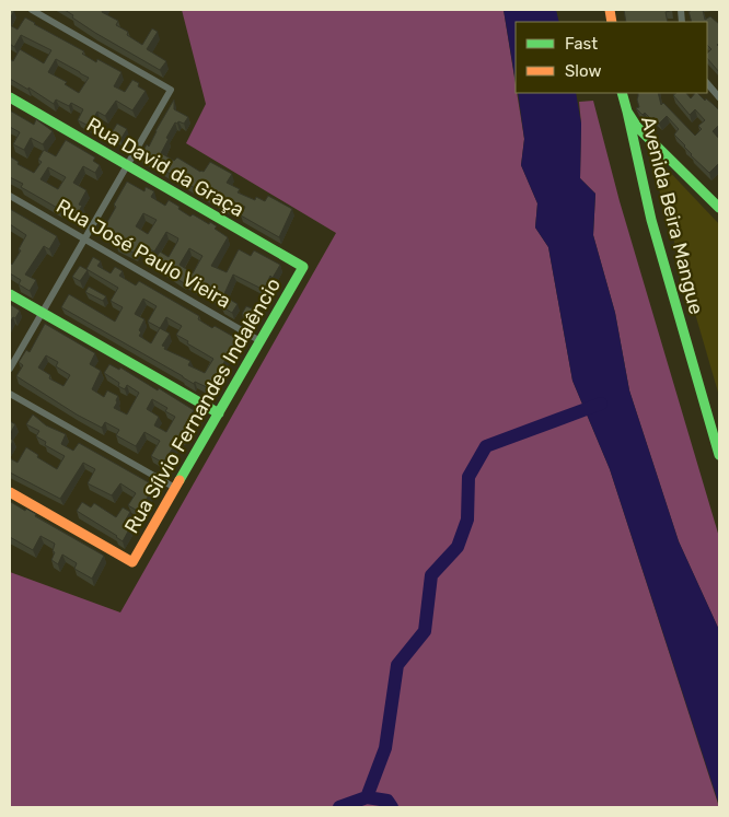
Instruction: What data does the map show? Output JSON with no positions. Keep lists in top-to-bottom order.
{
  "streets": {
    "street": [
      "Rua David da Graça",
      "Avenida Beira Mangue",
      "Rua José Paulo Vieira",
      "Rua Sílvio Fernandes Indalêncio"
    ]
  },
  "crossings": [
    ["Rua David da Graça", "Rua Sílvio Fernandes Indalêncio"],
    ["Rua José Paulo Vieira", "Rua Sílvio Fernandes Indalêncio"]
  ],
  "legend": ["Fast", "Slow"]
}
